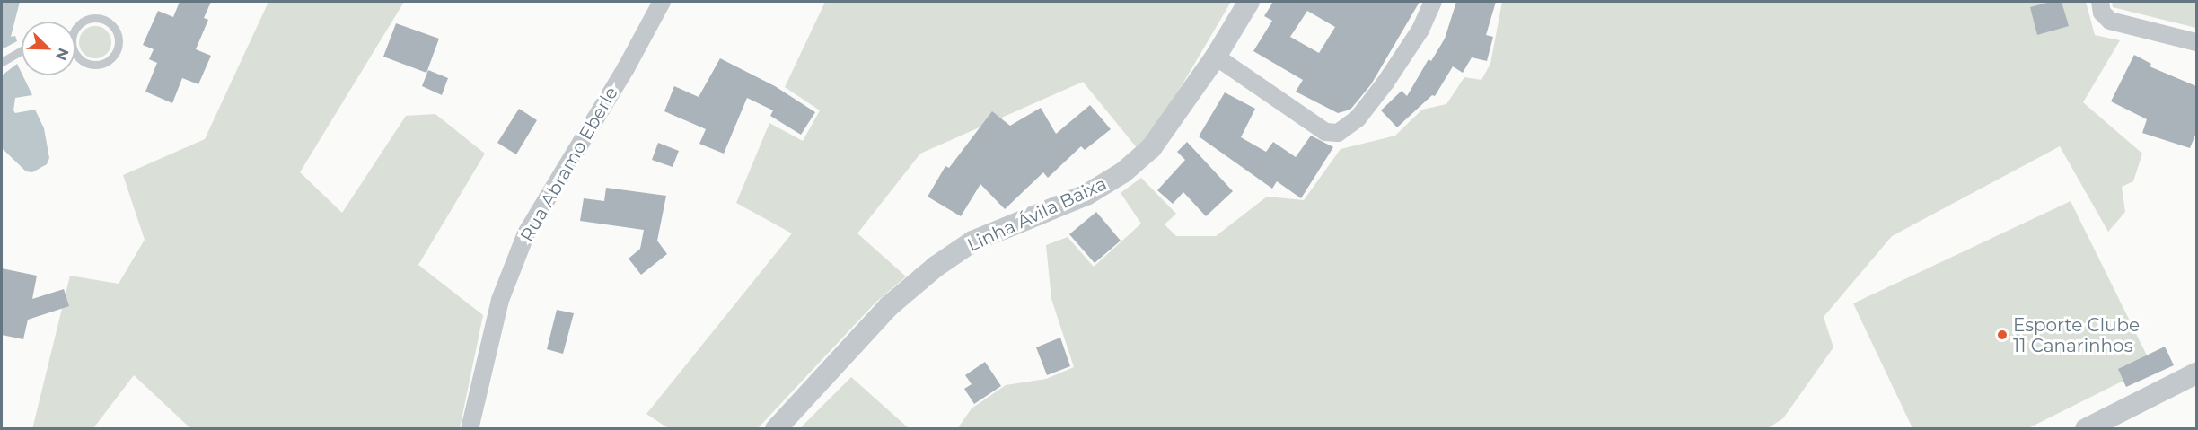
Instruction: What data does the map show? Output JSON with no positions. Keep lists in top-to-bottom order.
{
  "streets": {
    "street": ["Rua Abramo Eberle", "Linha Ávila Baixa"]
  },
  "places": ["Esporte Clube 11 Canarinhos"],
  "north": "bottom right"
}
